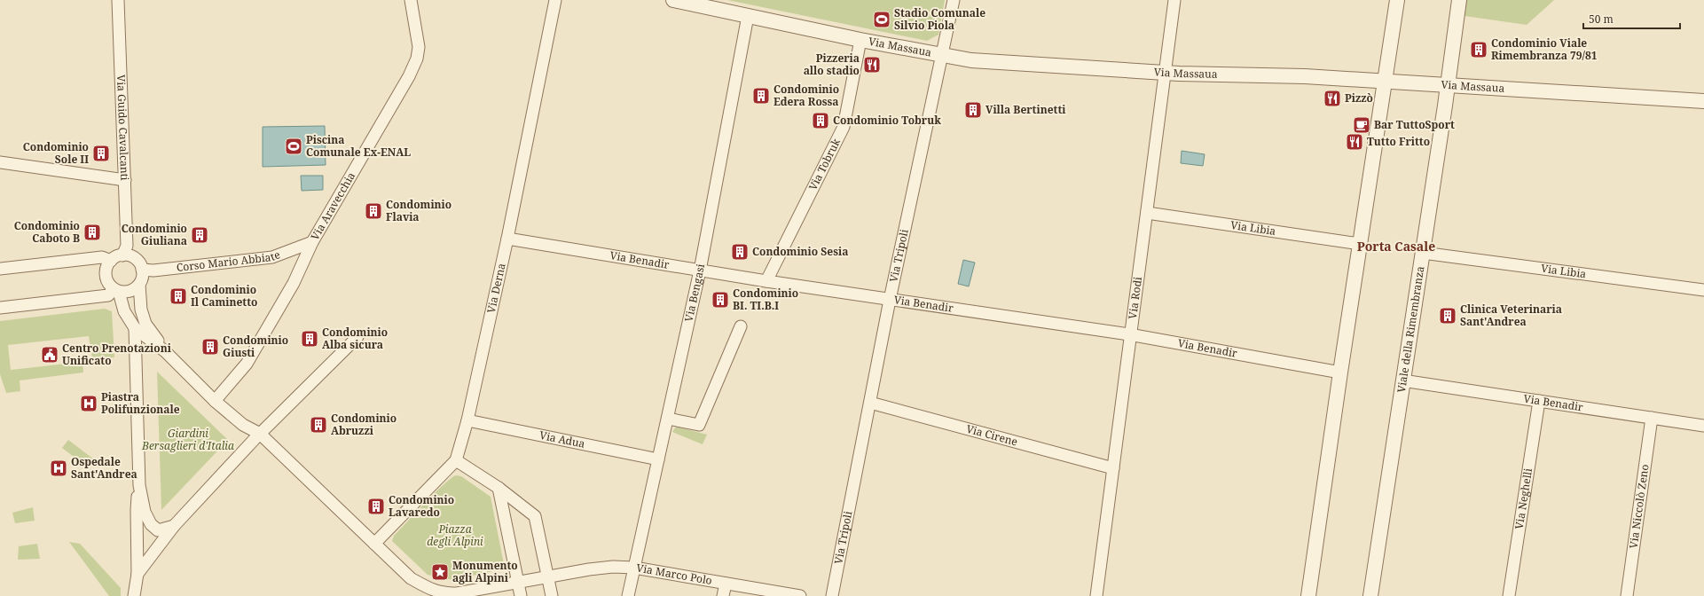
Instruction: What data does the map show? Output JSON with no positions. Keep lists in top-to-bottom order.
{
  "streets": {
    "street": [
      "Via Massaua",
      "Via Guido Cavalcanti",
      "Via Tobruk",
      "Via Aravecchia",
      "Via Libia",
      "Via Tripoli",
      "Corso Mario Abbiate",
      "Via Benadir",
      "Via Derna",
      "Via Bengasi",
      "Via Rodi",
      "Viale della Rimembranza",
      "Via Cirene",
      "Via Adua",
      "Via Neghelli",
      "Via Niccolò Zeno",
      "Via Marco Polo"
    ]
  },
  "crossings": [
    ["Via Massaua", "Via Tobruk"],
    ["Via Massaua", "Via Tripoli"],
    ["Via Massaua", "Via Bengasi"],
    ["Via Massaua", "Via Rodi"],
    ["Via Massaua", "Viale della Rimembranza"],
    ["Via Guido Cavalcanti", "Corso Mario Abbiate"],
    ["Via Tobruk", "Via Benadir"],
    ["Via Aravecchia", "Corso Mario Abbiate"],
    ["Via Libia", "Via Rodi"],
    ["Via Libia", "Viale della Rimembranza"],
    ["Via Tripoli", "Via Benadir"],
    ["Via Tripoli", "Via Cirene"],
    ["Via Benadir", "Via Derna"],
    ["Via Benadir", "Via Bengasi"],
    ["Via Benadir", "Via Rodi"],
    ["Via Benadir", "Viale della Rimembranza"],
    ["Via Benadir", "Via Neghelli"],
    ["Via Benadir", "Via Niccolò Zeno"],
    ["Via Derna", "Via Adua"],
    ["Via Bengasi", "Via Adua"],
    ["Via Bengasi", "Via Marco Polo"],
    ["Via Rodi", "Via Cirene"]
  ],
  "districts": ["Porta Casale"],
  "parks": ["Giardini Bersaglieri d'Italia", "Piazza degli Alpini"],
  "places": {
    "sports": ["Stadio Comunale Silvio Piola", "Piscina Comunale Ex-ENAL"],
    "building": [
      "Condominio Viale Rimembranza 79/81",
      "Condominio Edera Rossa",
      "Villa Bertinetti",
      "Condominio Tobruk",
      "Condominio Sole II",
      "Condominio Flavia",
      "Condominio Caboto B",
      "Condominio Giuliana",
      "Condominio Sesia",
      "Condominio Il Caminetto",
      "Condominio BI. TI.B.I",
      "Clinica Veterinaria Sant'Andrea",
      "Condominio Alba sicura",
      "Condominio Giusti",
      "Condominio Abruzzi",
      "Condominio Lavaredo"
    ],
    "restaurant": ["Pizzeria allo stadio", "Pizzò", "Tutto Fritto"],
    "cafe": ["Bar TuttoSport"],
    "public building": ["Centro Prenotazioni Unificato"],
    "hospital": ["Piastra Polifunzionale", "Ospedale Sant'Andrea"],
    "place": ["Monumento agli Alpini"]
  },
  "scale_bar": "50 m"
}
